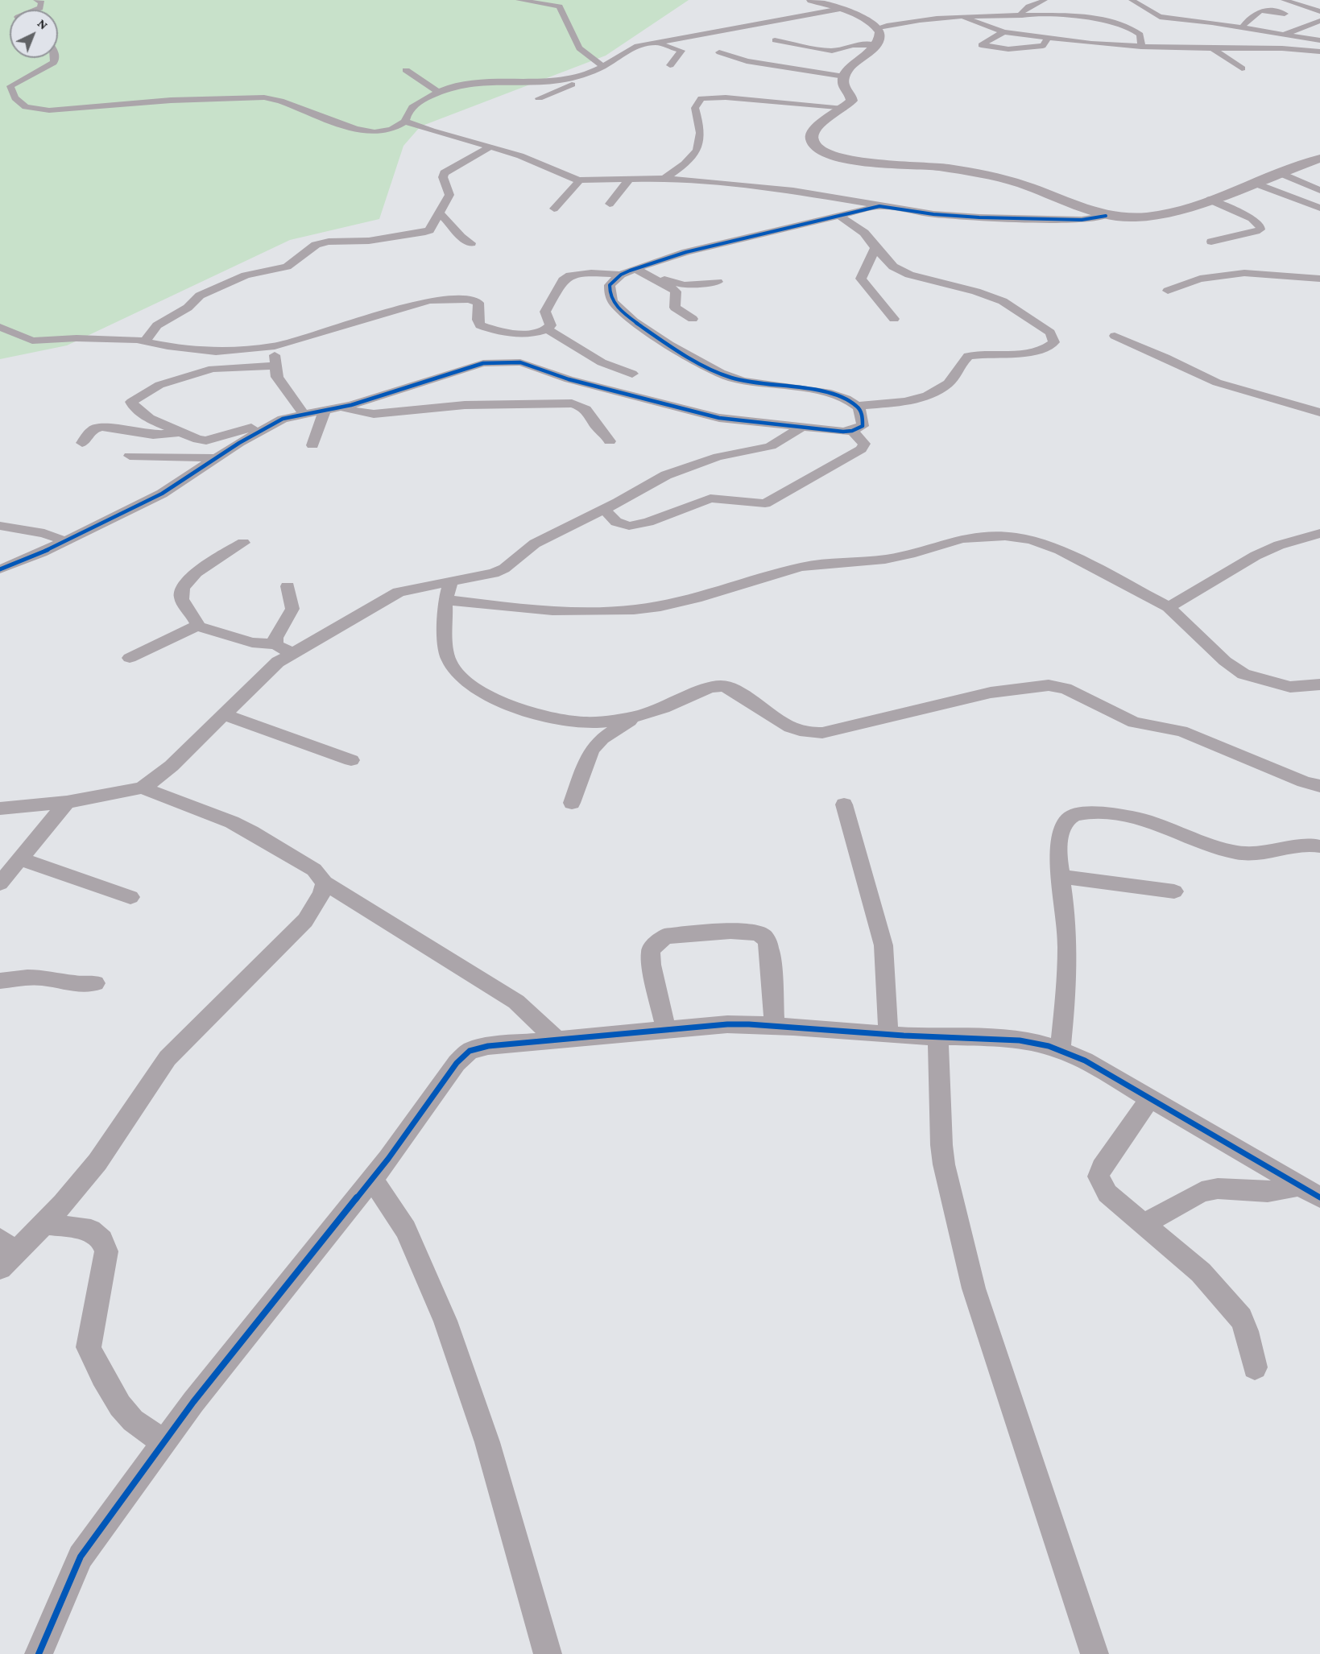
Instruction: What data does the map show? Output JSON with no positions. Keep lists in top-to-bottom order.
{
  "north": "top right"
}
